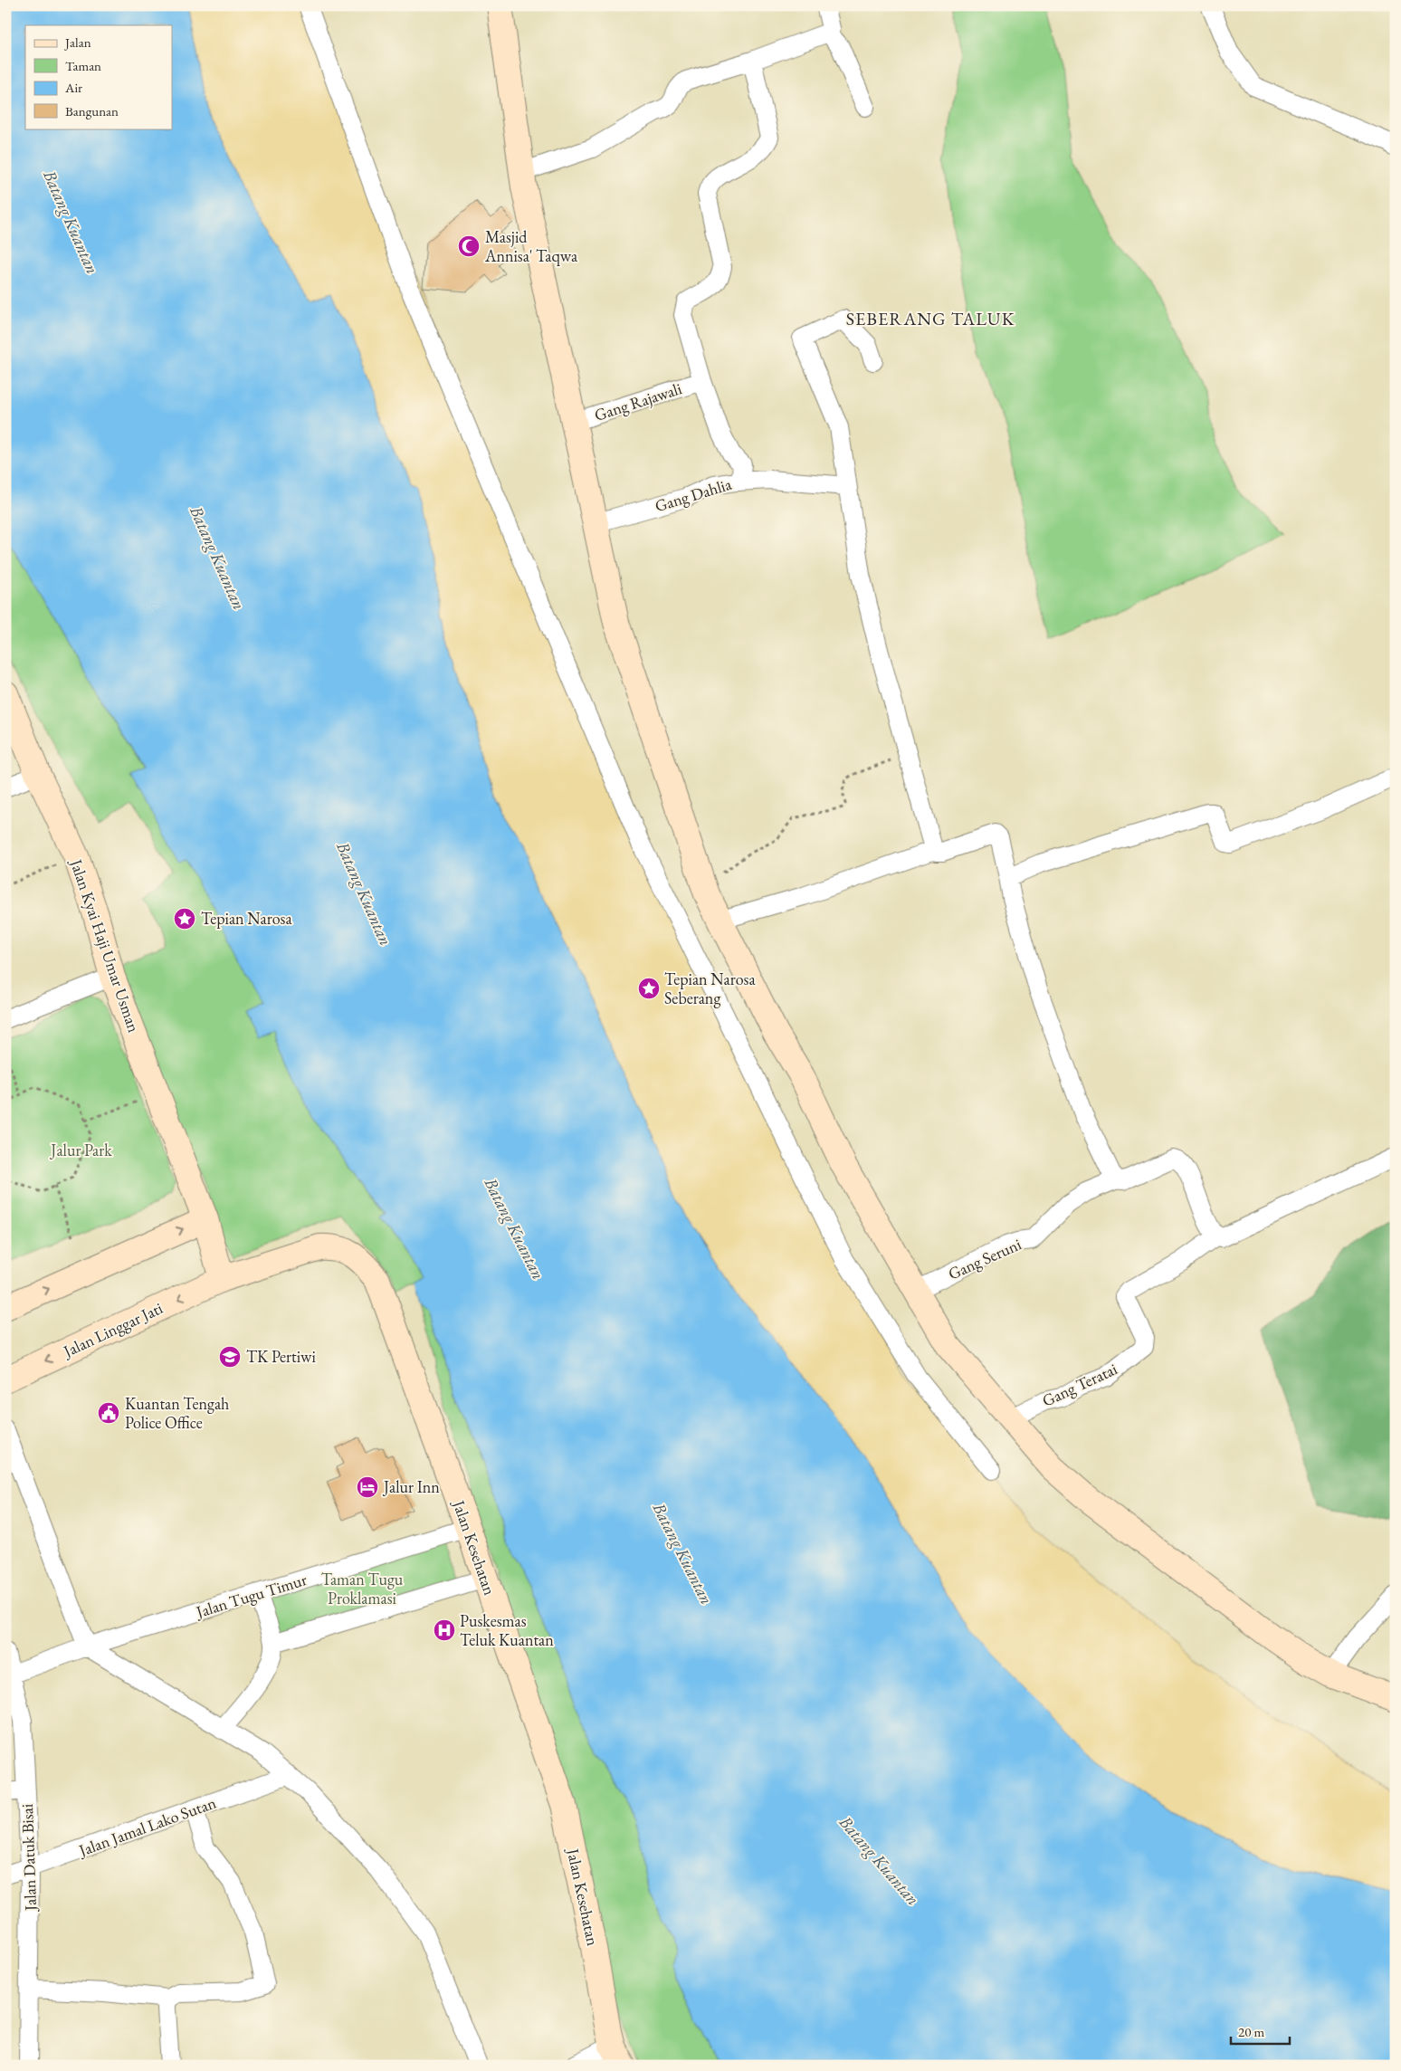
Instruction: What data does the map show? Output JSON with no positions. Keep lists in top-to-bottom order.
{
  "streets": {
    "street": [
      "Gang Rajawali",
      "Gang Dahlia",
      "Jalan Kyai Haji Umar Usman",
      "Gang Seruni",
      "Jalan Linggar Jati",
      "Gang Teratai",
      "Jalan Kesehatan",
      "Jalan Tugu Timur",
      "Jalan Jamal Lako Sutan",
      "Jalan Datuk Bisai"
    ]
  },
  "crossings": [
    ["Jalan Kyai Haji Umar Usman", "Jalan Linggar Jati"],
    ["Jalan Kyai Haji Umar Usman", "Jalan Kesehatan"],
    ["Gang Seruni", "Gang Teratai"],
    ["Jalan Linggar Jati", "Jalan Kesehatan"],
    ["Jalan Kesehatan", "Jalan Tugu Timur"],
    ["Jalan Tugu Timur", "Jalan Datuk Bisai"],
    ["Jalan Jamal Lako Sutan", "Jalan Datuk Bisai"]
  ],
  "districts": ["SEBERANG TALUK"],
  "water": ["Batang Kuantan"],
  "parks": ["Jalur Park", "Taman Tugu Proklamasi"],
  "places": {
    "mosque": ["Masjid Annisa' Taqwa"],
    "place": ["Tepian Narosa", "Tepian Narosa Seberang"],
    "school or university": ["TK Pertiwi"],
    "public building": ["Kuantan Tengah Police Office"],
    "hotel": ["Jalur Inn"],
    "hospital": ["Puskesmas Teluk Kuantan"]
  },
  "legend": [
    "Jalan",
    "Taman",
    "Air",
    "Bangunan"
  ],
  "scale_bar": "20 m"
}
